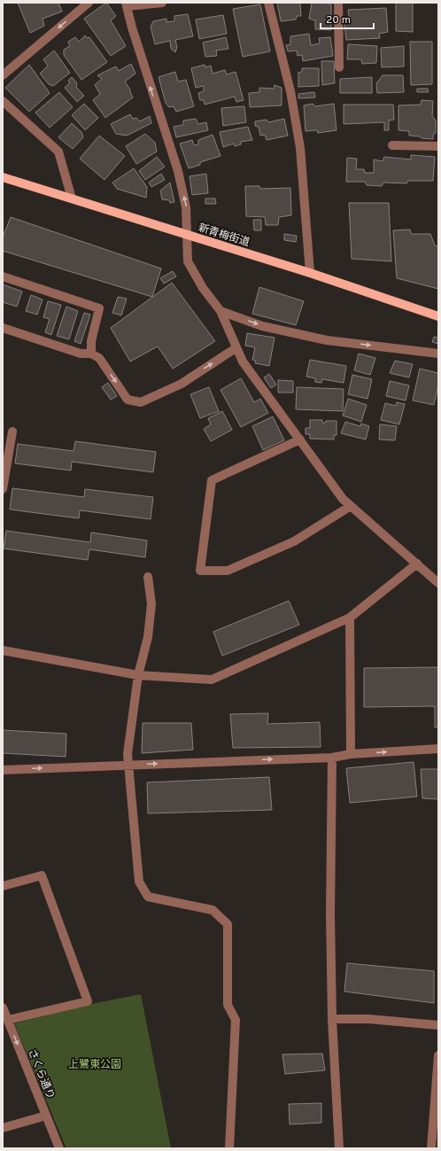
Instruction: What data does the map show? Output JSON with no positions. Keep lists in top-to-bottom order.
{
  "streets": {
    "main road": ["新青梅街道"],
    "street": ["さくら通り"]
  },
  "one_way": ["さくら通り"],
  "parks": ["上鷺東公園"],
  "scale_bar": "20 m"
}
